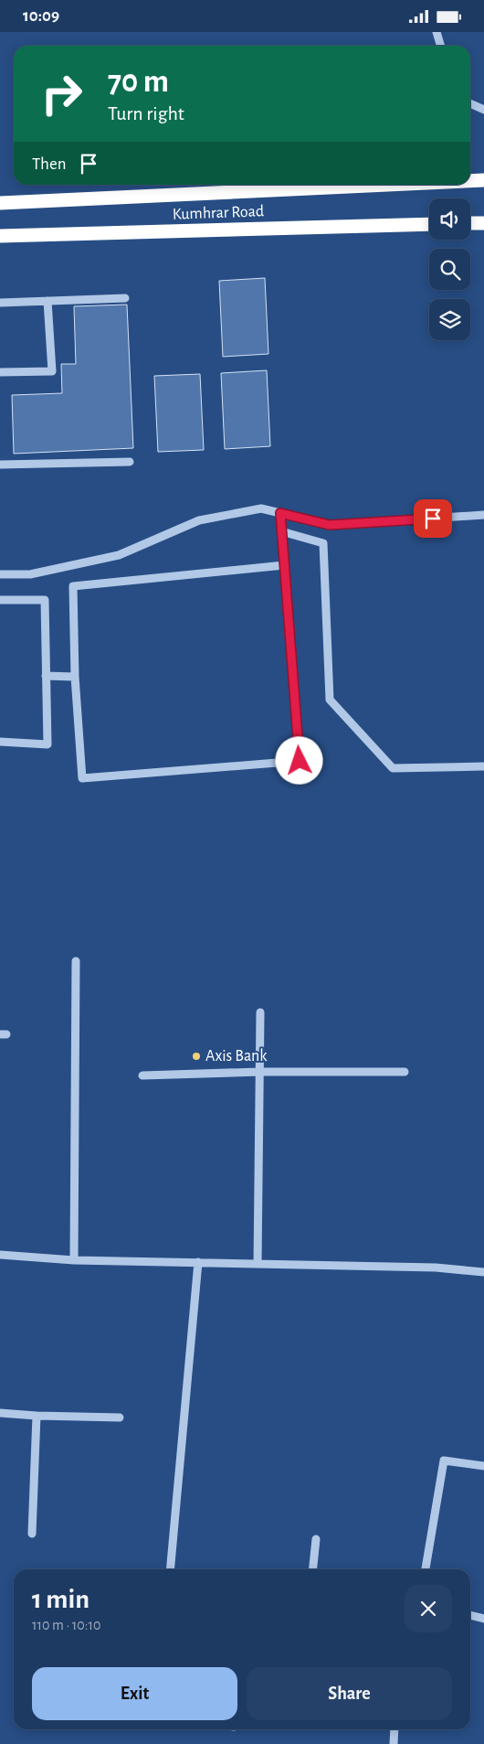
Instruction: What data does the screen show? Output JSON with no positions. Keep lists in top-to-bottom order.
{
  "streets": {
    "highway": ["Kumhrar Road"]
  },
  "places": ["Axis Bank"],
  "page": {
    "status": "10:09",
    "turn": ["70 m", "Turn right"],
    "then": "Then",
    "heading": ["1 min", "110 m · 10:10"],
    "buttons": ["Exit", "Share"]
  }
}
